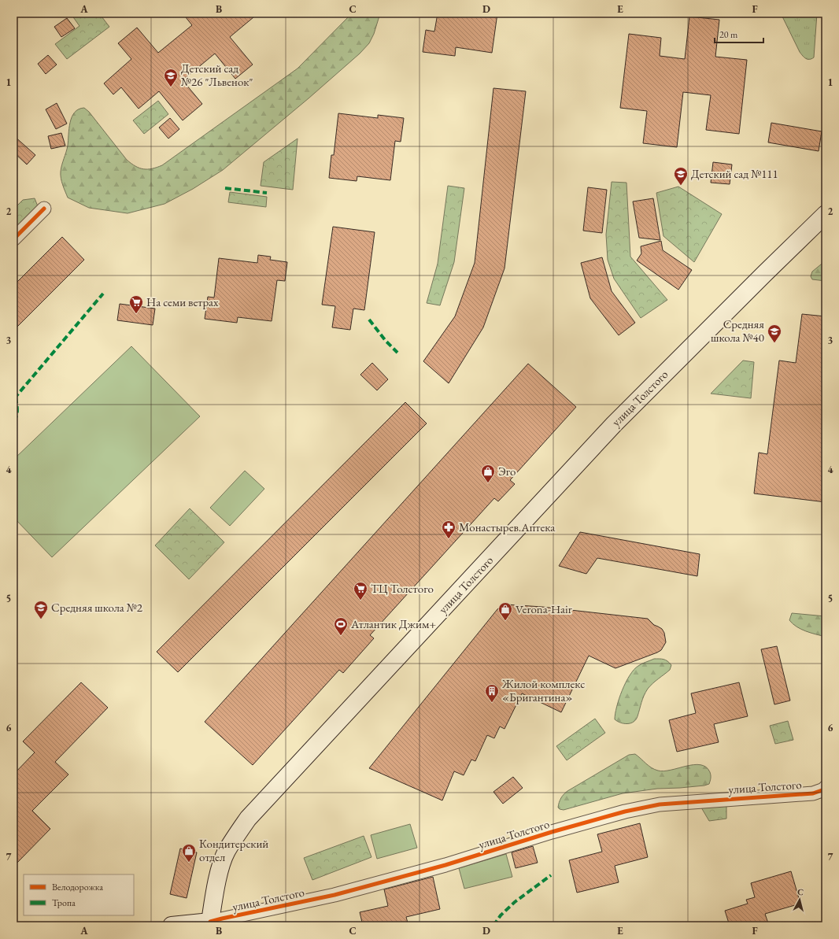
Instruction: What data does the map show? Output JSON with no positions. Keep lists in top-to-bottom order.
{
  "streets": {
    "main road": ["улица Толстого"]
  },
  "places": {
    "school or university": [
      "Детский сад №26 \"Львенок\"",
      "Детский сад №111",
      "Средняя школа №40",
      "Средняя школа №2"
    ],
    "supermarket": ["На семи ветрах", "ТЦ Толстого"],
    "shop": ["Эго", "Verona-Hair", "Кондитерский отдел"],
    "pharmacy": ["Монастырев.Аптека"],
    "sports": ["Атлантик Джим+"],
    "building": ["Жилой комплекс «Бригантина»"]
  },
  "legend": ["Велодорожка", "Тропа"],
  "scale_bar": "20 m",
  "north": "top",
  "grid": {
    "columns": [
      "A",
      "B",
      "C",
      "D",
      "E",
      "F"
    ],
    "rows": [
      "1",
      "2",
      "3",
      "4",
      "5",
      "6",
      "7"
    ]
  }
}
